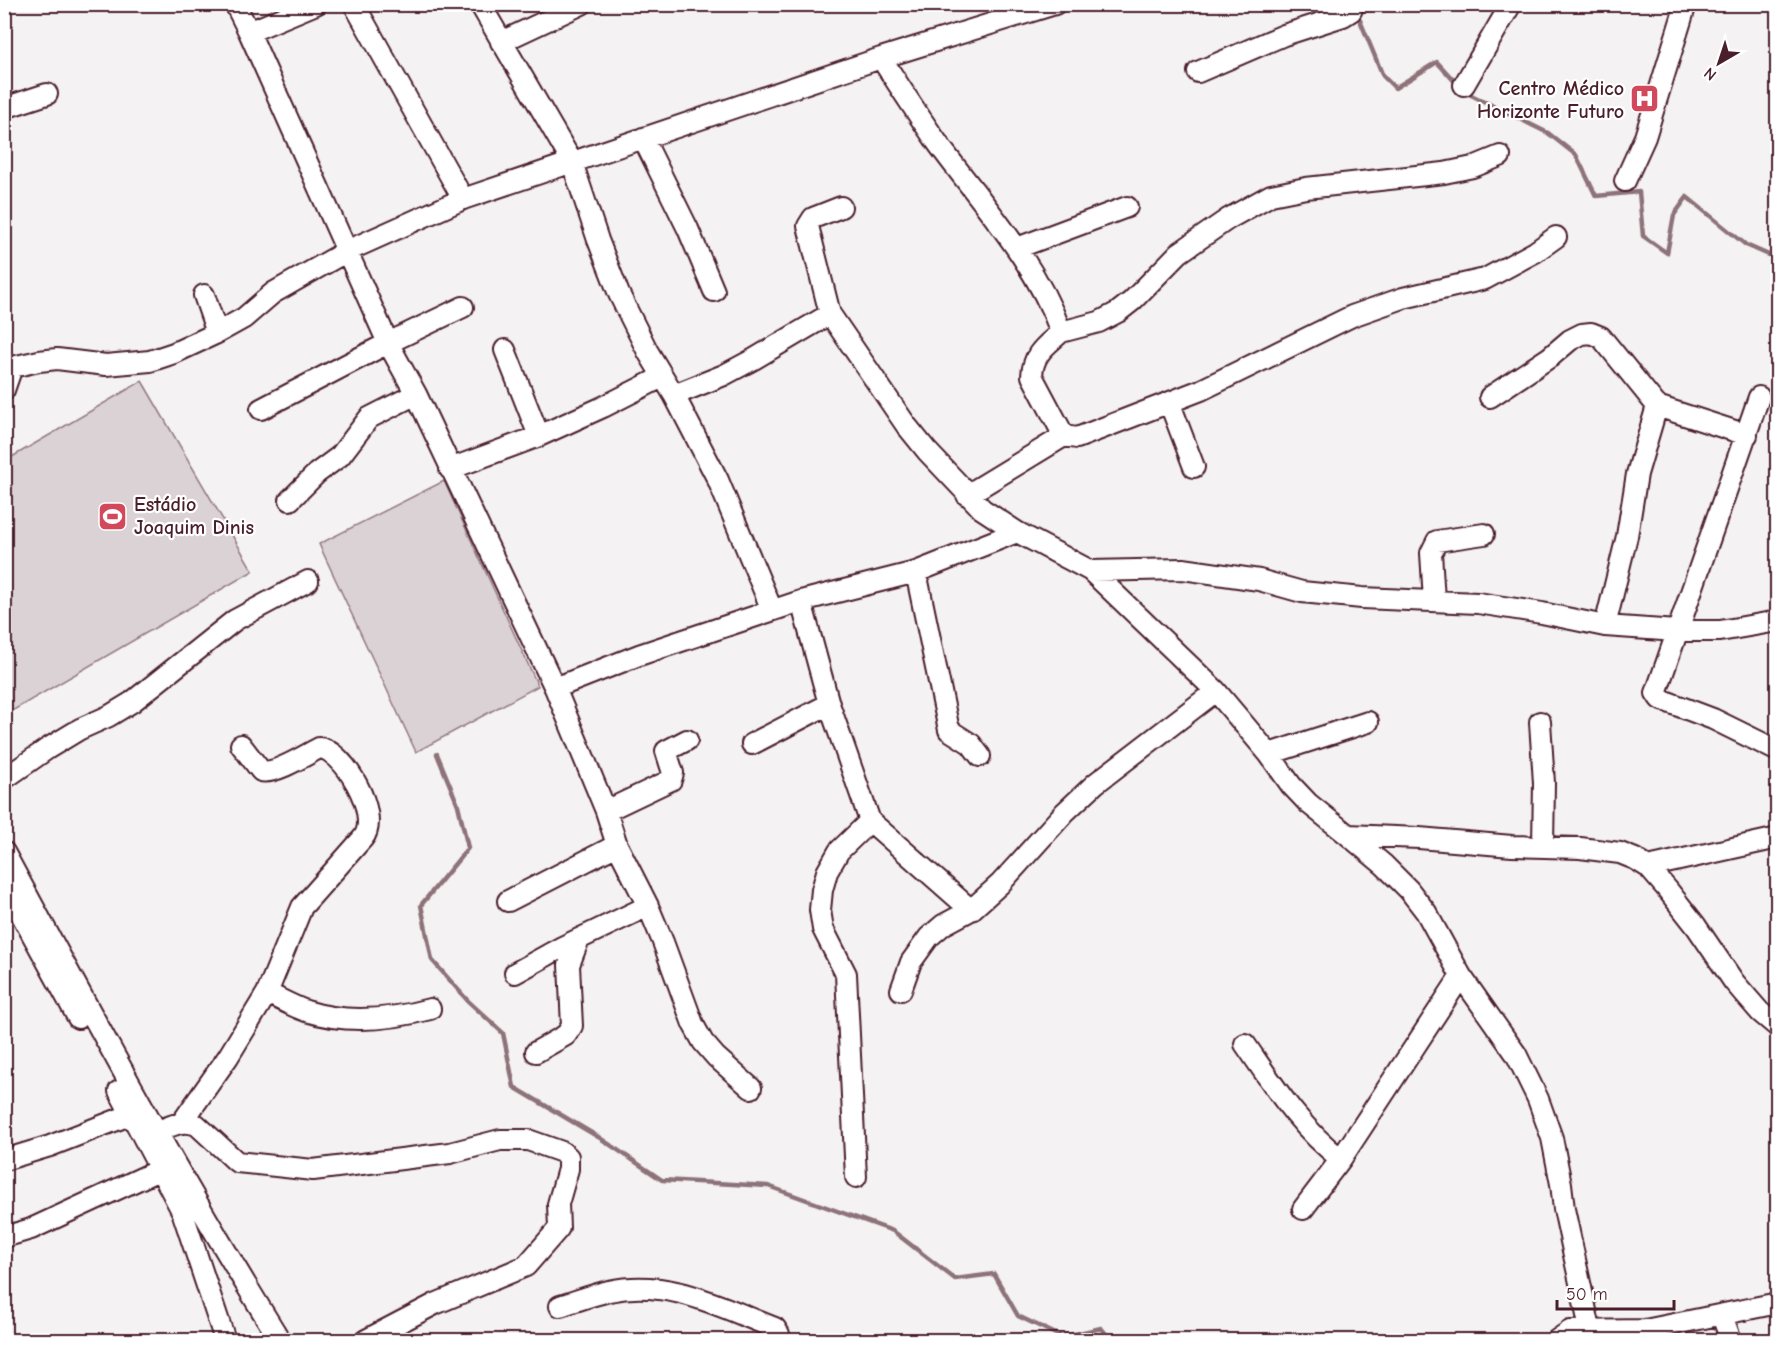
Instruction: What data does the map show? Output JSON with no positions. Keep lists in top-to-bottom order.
{
  "places": {
    "hospital": ["Centro Médico Horizonte Futuro"],
    "sports": ["Estádio Joaquim Dinis"]
  },
  "scale_bar": "50 m",
  "north": "bottom left"
}
